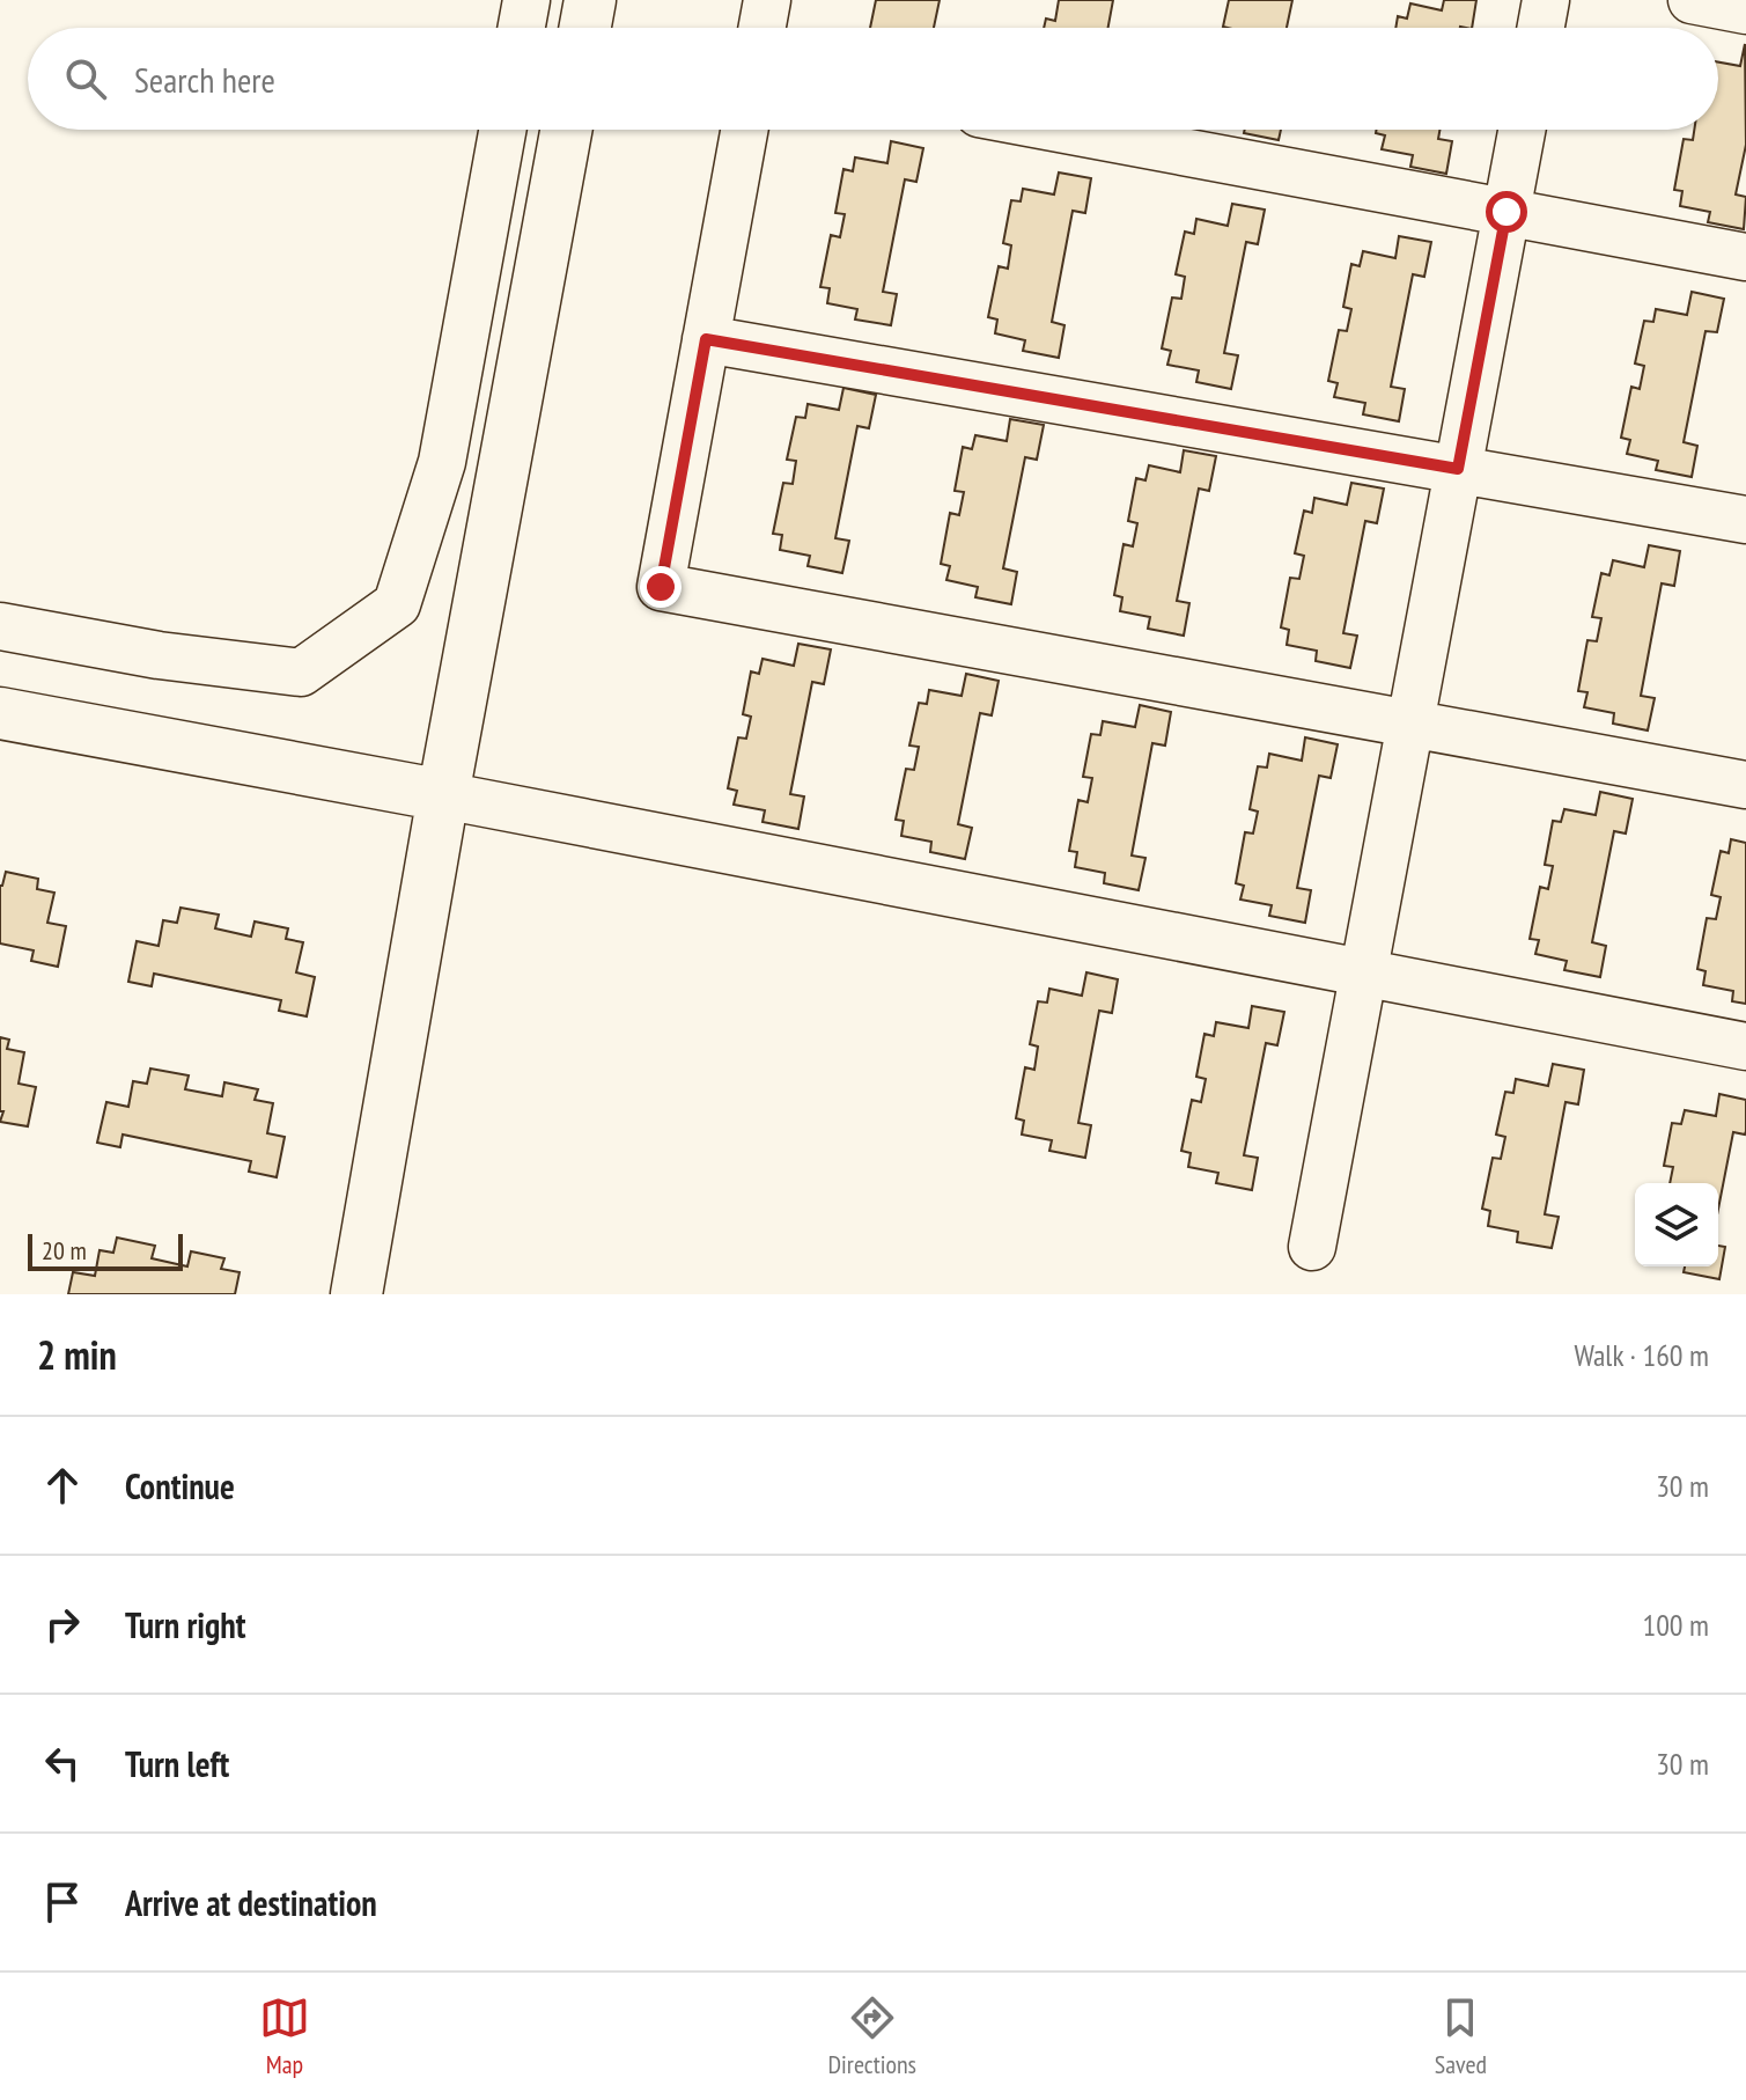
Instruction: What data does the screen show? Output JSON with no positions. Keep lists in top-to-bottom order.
{
  "scale_bar": "20 m",
  "page": {
    "search": "Search here",
    "scale": "20 m",
    "heading": ["2 min", "Walk · 160 m"],
    "list": [
      ["Continue", "30 m"],
      ["Turn right", "100 m"],
      ["Turn left", "30 m"],
      "Arrive at destination"
    ],
    "nav": ["Map", "Directions", "Saved"]
  }
}
